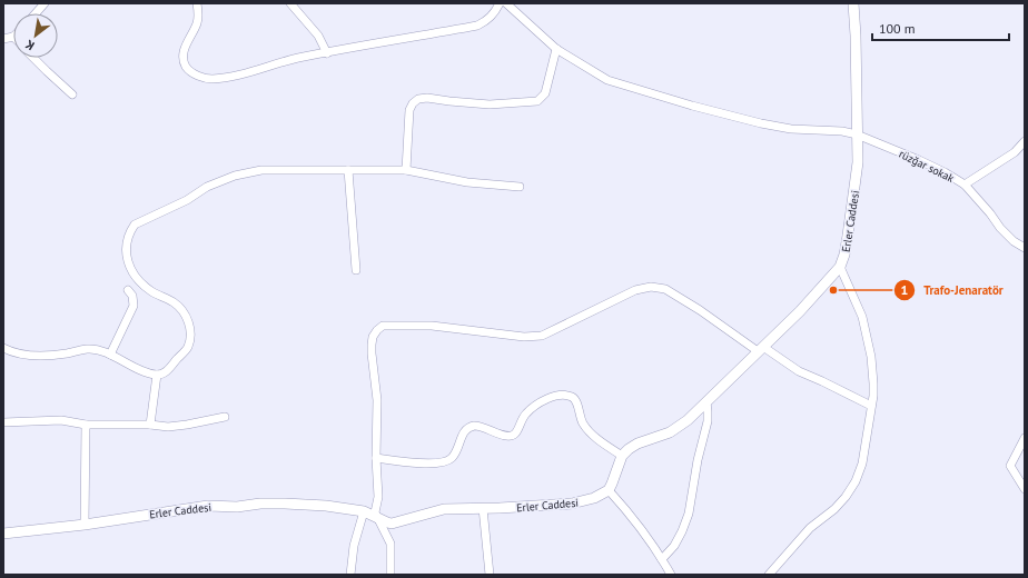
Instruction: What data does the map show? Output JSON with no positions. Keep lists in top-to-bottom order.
{
  "streets": {
    "street": ["rüzğar sokak", "Erler Caddesi"]
  },
  "crossings": [
    ["rüzğar sokak", "Erler Caddesi"]
  ],
  "places": ["Trafo-Jenaratör"],
  "scale_bar": "100 m",
  "north": "bottom left"
}
